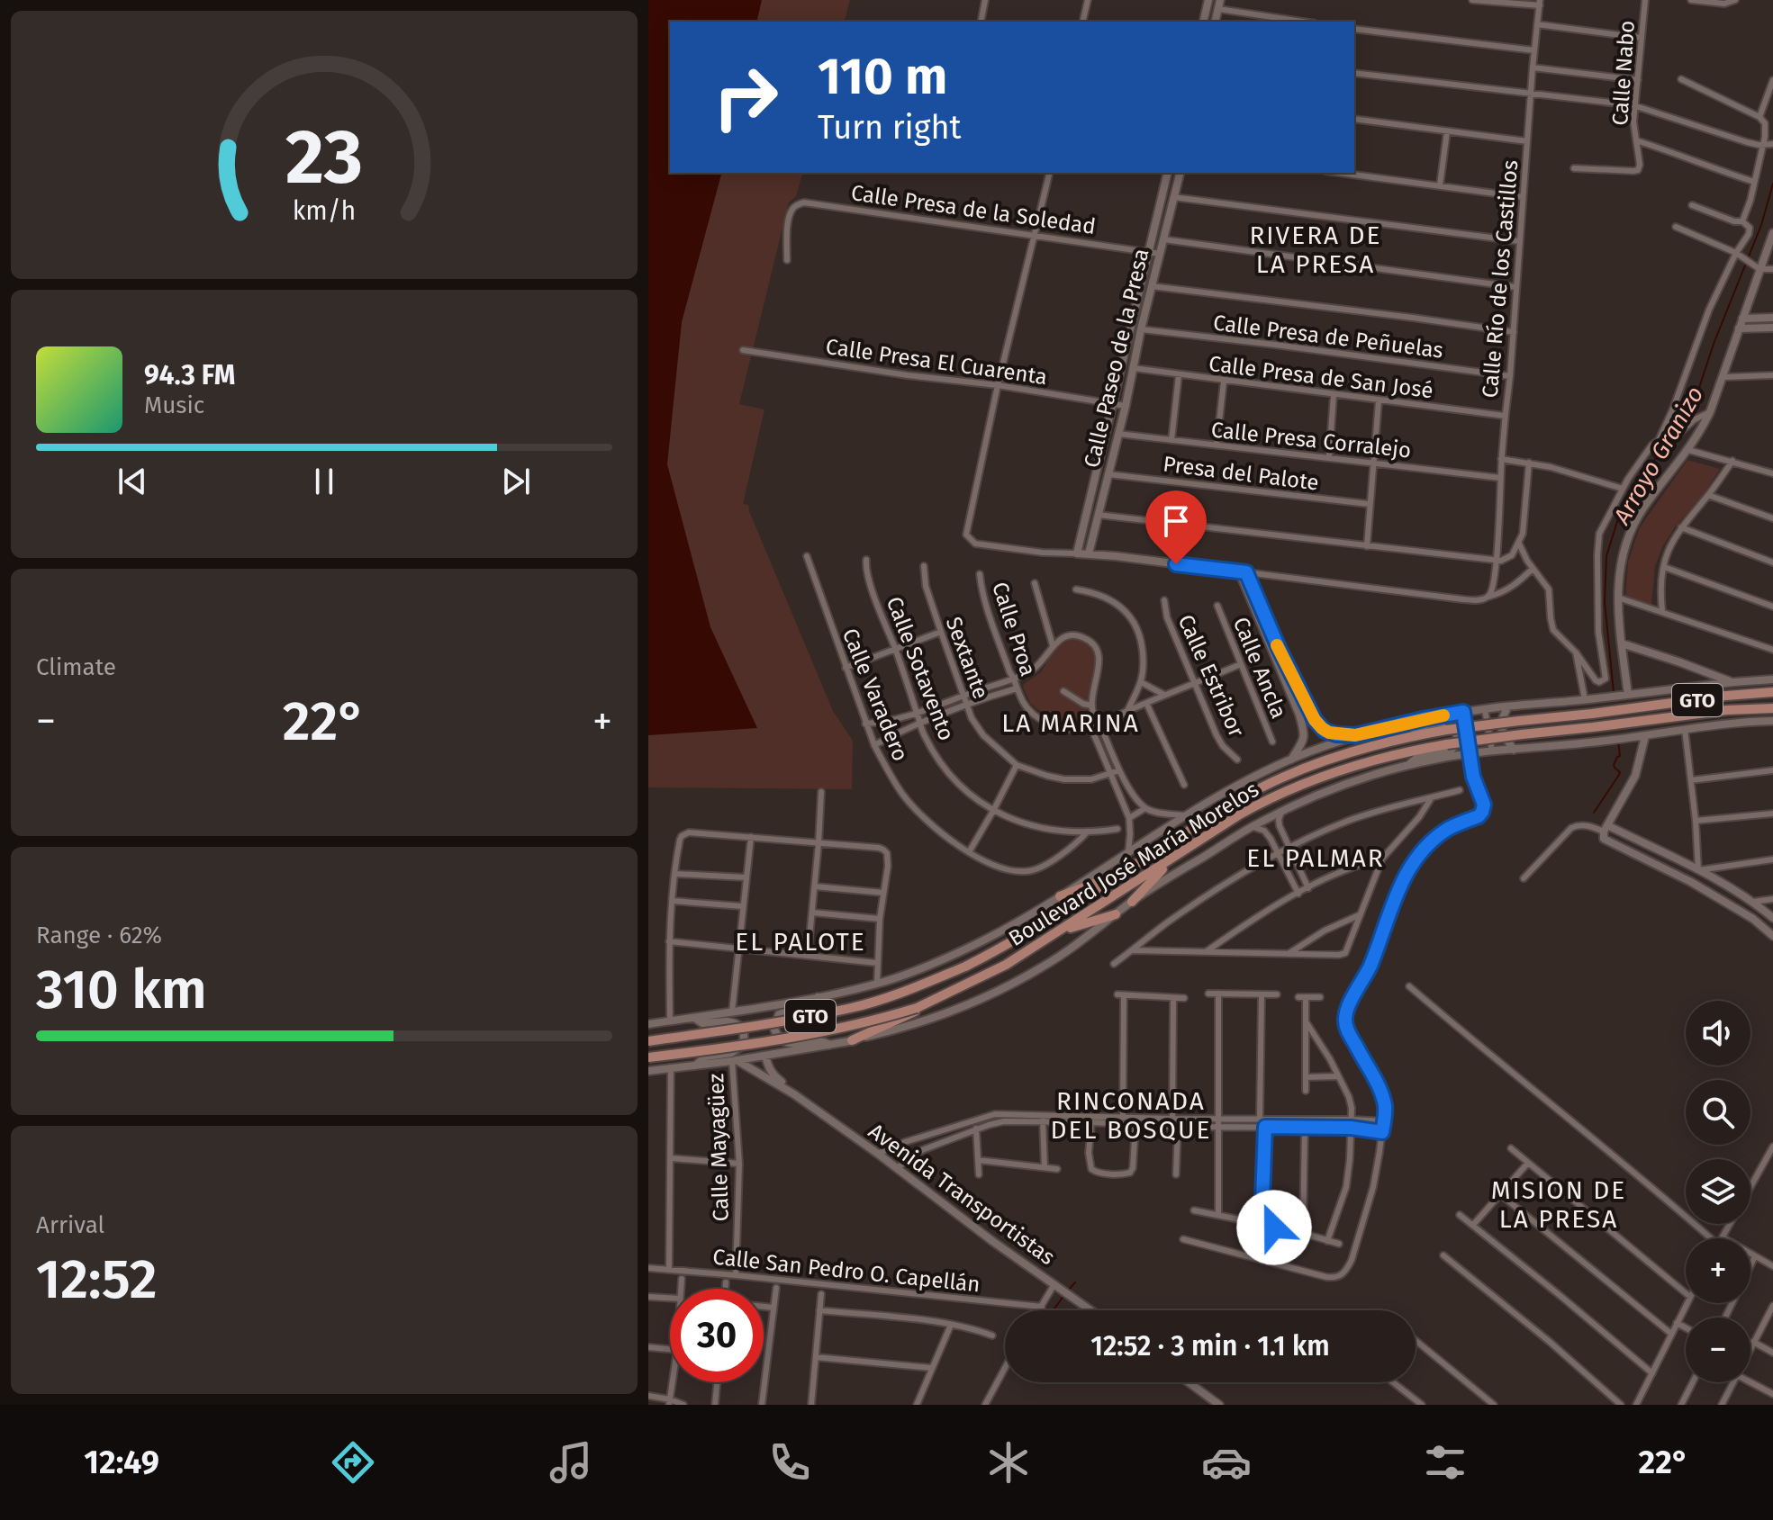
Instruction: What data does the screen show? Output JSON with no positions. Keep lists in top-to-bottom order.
{
  "streets": {
    "main road": ["GTO", "Boulevard José María Morelos"],
    "street": [
      "Calle Nabo",
      "Calle Presa de la Soledad",
      "Calle Río de los Castillos",
      "Calle Presa de Peñuelas",
      "Calle Paseo de la Presa",
      "Calle Presa El Cuarenta",
      "Calle Presa de San José",
      "Calle Presa Corralejo",
      "Presa del Palote",
      "Calle Proa",
      "Sextante",
      "Calle Ancla",
      "Calle Sotavento",
      "Calle Estribor",
      "Calle Varadero",
      "Calle Mayagüez",
      "Avenida Transportistas",
      "Calle San Pedro O. Capellán"
    ]
  },
  "crossings": [
    ["Calle Presa de la Soledad", "Calle Paseo de la Presa"],
    ["Calle Río de los Castillos", "Calle Presa de Peñuelas"],
    ["Calle Río de los Castillos", "Calle Presa de San José"],
    ["Calle Río de los Castillos", "Calle Presa Corralejo"],
    ["Calle Presa de Peñuelas", "Calle Paseo de la Presa"],
    ["Calle Paseo de la Presa", "Calle Presa El Cuarenta"],
    ["Calle Paseo de la Presa", "Calle Presa de San José"],
    ["Calle Paseo de la Presa", "Calle Presa Corralejo"],
    ["Calle Paseo de la Presa", "Presa del Palote"],
    ["Calle Sotavento", "Calle Varadero"],
    ["Boulevard José María Morelos", "Calle Mayagüez"],
    ["Boulevard José María Morelos", "Avenida Transportistas"],
    ["Calle Mayagüez", "Avenida Transportistas"],
    ["Calle Mayagüez", "Calle San Pedro O. Capellán"]
  ],
  "districts": [
    "RIVERA DE LA PRESA",
    "LA MARINA",
    "EL PALMAR",
    "EL PALOTE",
    "RINCONADA DEL BOSQUE",
    "MISION DE LA PRESA"
  ],
  "water": ["Arroyo Granizo"],
  "page": {
    "turn": ["110 m", "Turn right"],
    "song": ["94.3 FM", "Music"],
    "tile": [
      "Climate",
      ["Range · 62%", "310 km"],
      ["Arrival", "12:52"]
    ],
    "heat": ["−", "22°", "+"],
    "map_buttons": ["+", "−"],
    "limit": "30",
    "trip": "12:52 · 3 min · 1.1 km",
    "tabs": ["12:49", "22°"],
    "gauge": ["23", "km/h"]
  }
}
